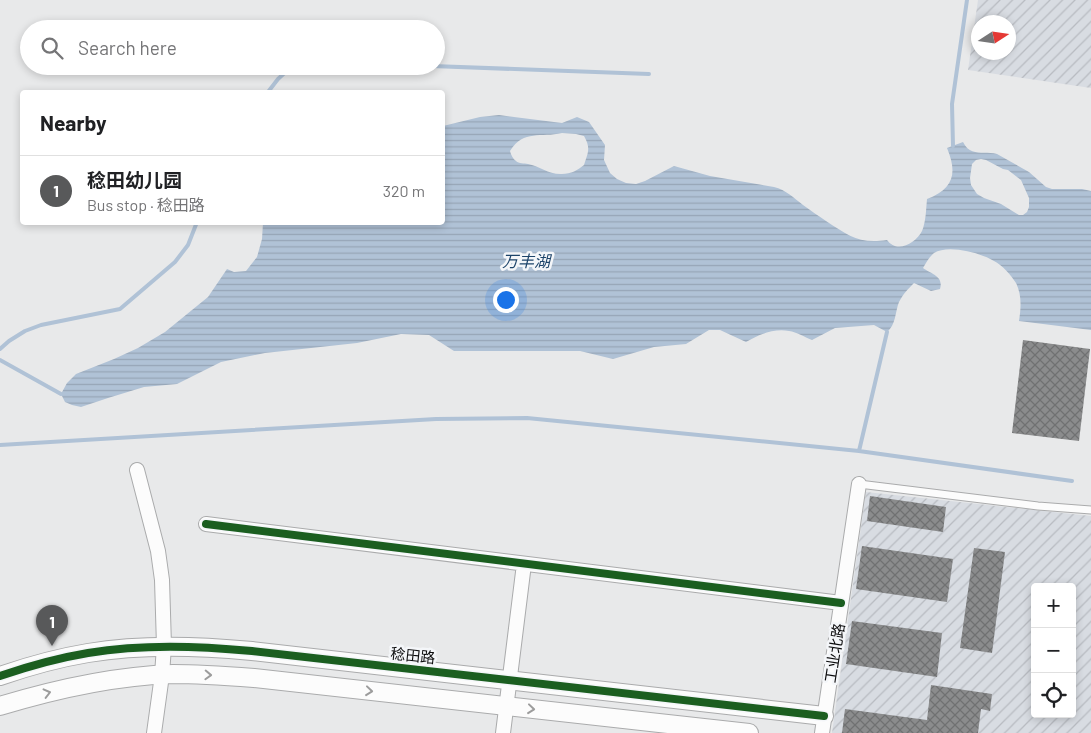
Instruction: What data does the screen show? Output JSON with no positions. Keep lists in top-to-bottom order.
{
  "streets": {
    "street": ["工业北路", "稔田路"]
  },
  "crossings": [
    ["工业北路", "稔田路"]
  ],
  "water": ["万丰湖"],
  "north": "right",
  "page": {
    "search": "Search here",
    "heading": "Nearby",
    "list": [
      {
        "mark": "1",
        "name": "稔田幼儿园",
        "note": "Bus stop · 稔田路",
        "value": "320 m"
      }
    ],
    "map_buttons": ["+", "−"],
    "pins": "1"
  }
}
